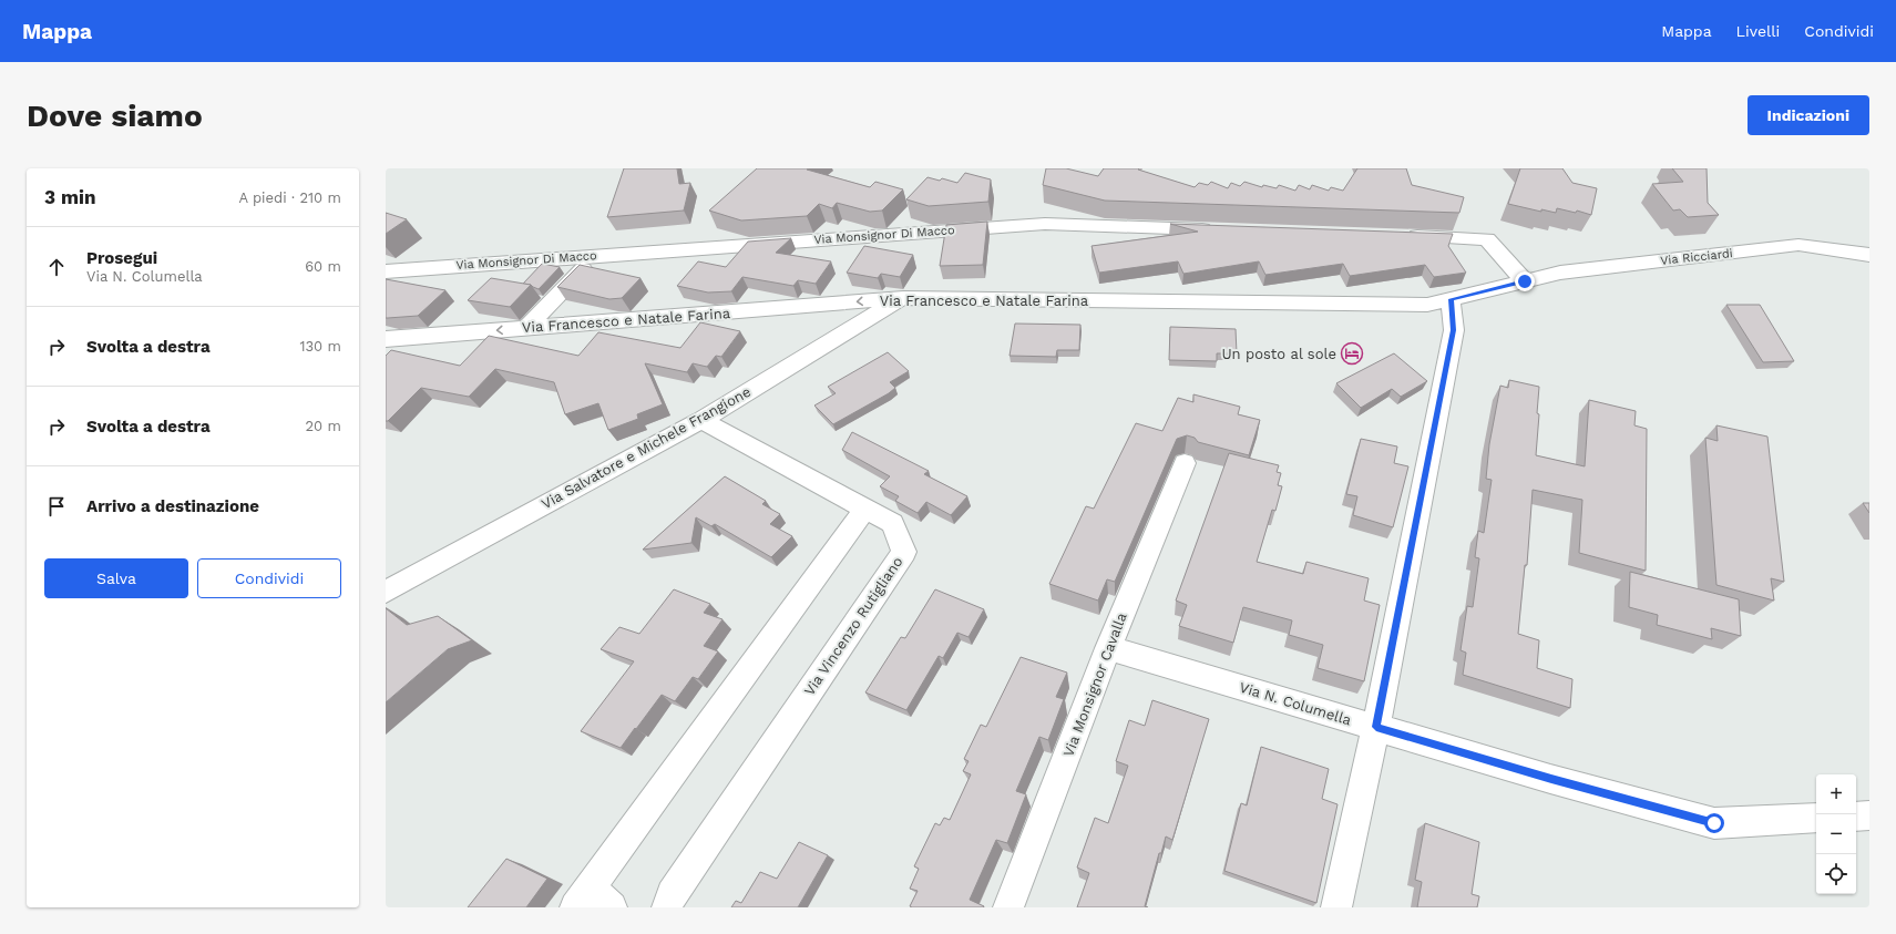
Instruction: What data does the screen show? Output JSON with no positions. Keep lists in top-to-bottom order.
{
  "streets": {
    "street": [
      "Via Monsignor Di Macco",
      "Via Ricciardi",
      "Via Francesco e Natale Farina",
      "Via Salvatore e Michele Frangione",
      "Via Vincenzo Rutigliano",
      "Via Monsignor Cavalla",
      "Via N. Columella"
    ]
  },
  "crossings": [
    ["Via Ricciardi", "Via Francesco e Natale Farina"],
    ["Via Francesco e Natale Farina", "Via Salvatore e Michele Frangione"],
    ["Via Salvatore e Michele Frangione", "Via Vincenzo Rutigliano"],
    ["Via Monsignor Cavalla", "Via N. Columella"]
  ],
  "one_way": ["Via Francesco e Natale Farina"],
  "places": {
    "hotel": ["Un posto al sole"]
  },
  "page": {
    "header": "Mappa",
    "nav": ["Mappa", "Livelli", "Condividi"],
    "buttons": [
      "Indicazioni",
      ["Salva", "Condividi"]
    ],
    "title": "Dove siamo",
    "heading": ["3 min", "A piedi · 210 m"],
    "list": [
      ["Prosegui", "Via N. Columella", "60 m"],
      ["Svolta a destra", "130 m"],
      ["Svolta a destra", "20 m"],
      "Arrivo a destinazione"
    ],
    "map_buttons": ["+", "−"]
  }
}
